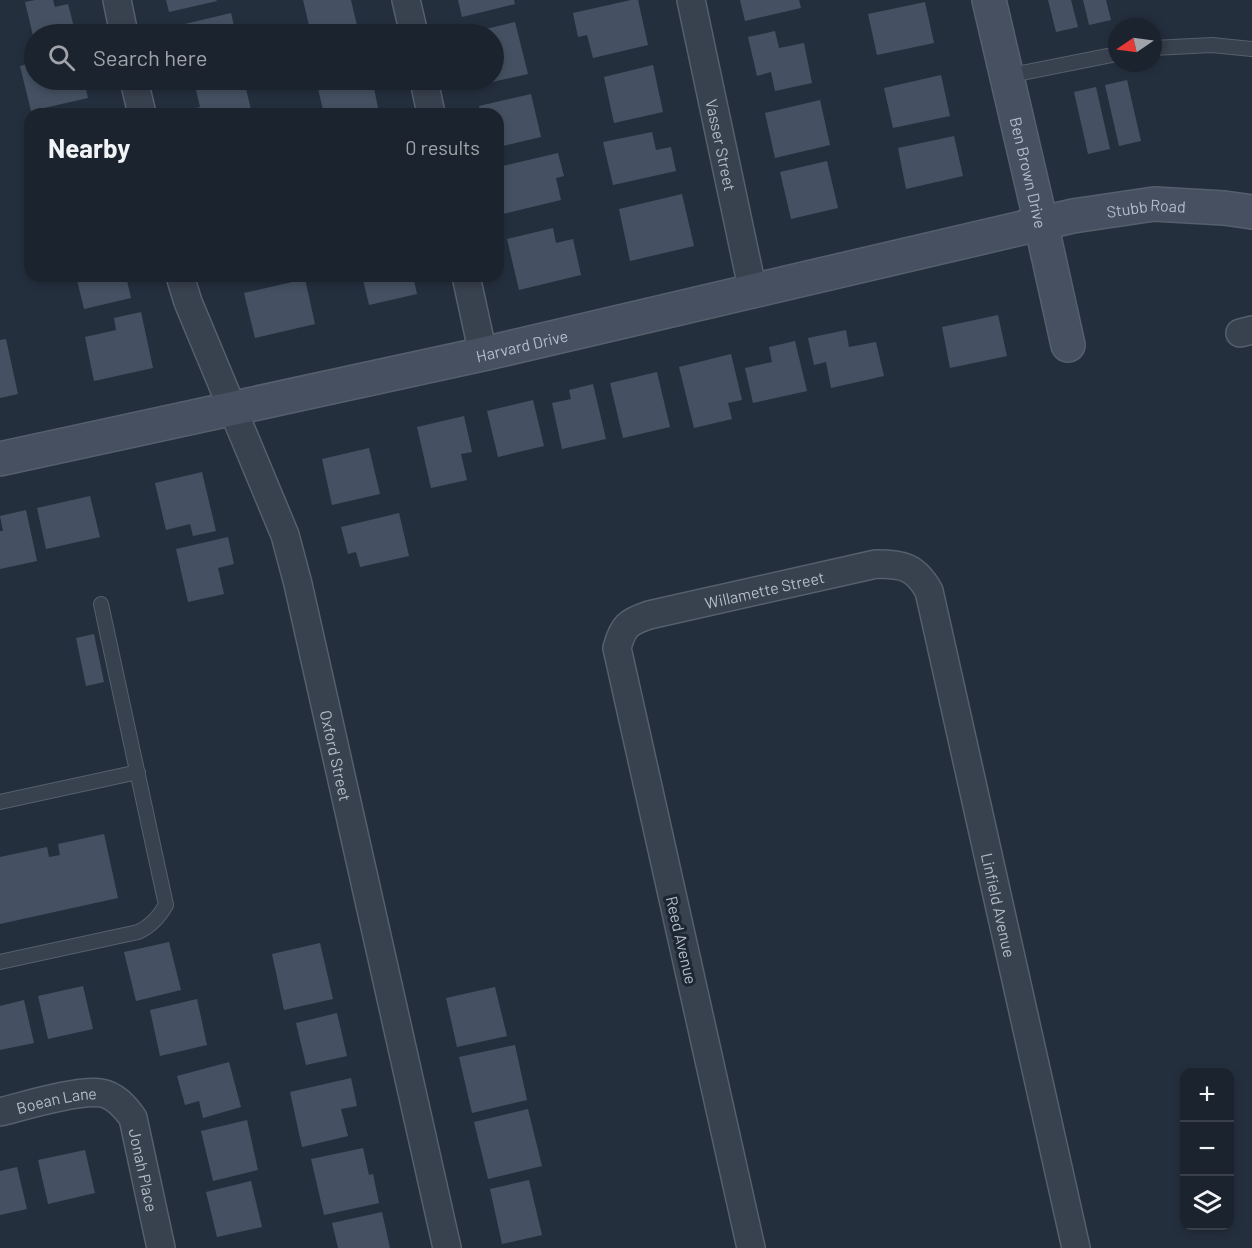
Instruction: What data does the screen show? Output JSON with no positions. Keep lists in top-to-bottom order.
{
  "streets": {
    "street": [
      "Vasser Street",
      "Ben Brown Drive",
      "Stubb Road",
      "Harvard Drive",
      "Willamette Street",
      "Oxford Street",
      "Linfield Avenue",
      "Reed Avenue",
      "Boean Lane",
      "Jonah Place"
    ]
  },
  "crossings": [
    ["Vasser Street", "Harvard Drive"],
    ["Ben Brown Drive", "Stubb Road"],
    ["Ben Brown Drive", "Harvard Drive"],
    ["Stubb Road", "Harvard Drive"],
    ["Harvard Drive", "Oxford Street"],
    ["Willamette Street", "Linfield Avenue"],
    ["Willamette Street", "Reed Avenue"],
    ["Boean Lane", "Jonah Place"]
  ],
  "north": "left",
  "page": {
    "search": "Search here",
    "heading": ["Nearby", "0 results"],
    "map_buttons": ["+", "−"]
  }
}
